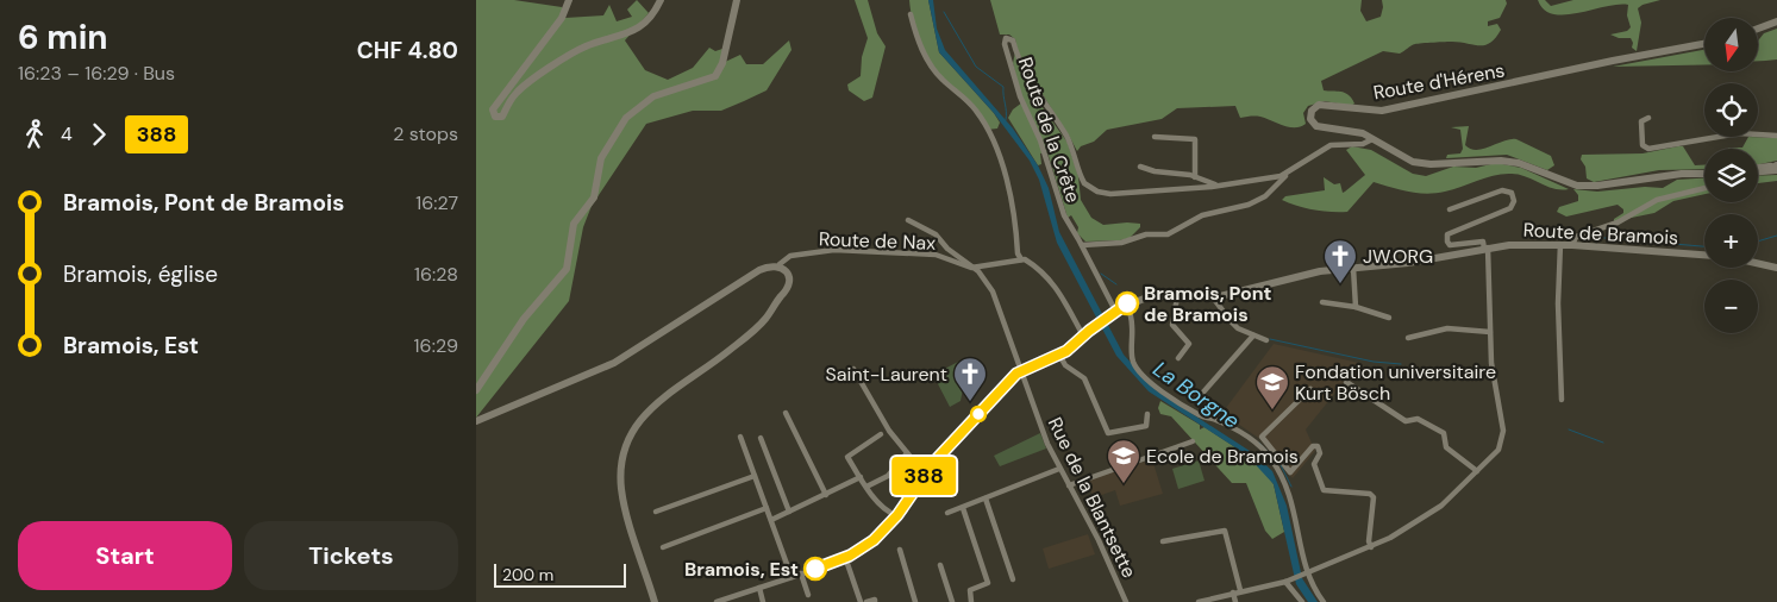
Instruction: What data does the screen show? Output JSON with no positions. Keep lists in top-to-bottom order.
{
  "streets": {
    "street": [
      "Route d'Hérens",
      "Route de la Crête",
      "Route de Bramois",
      "Route de Nax",
      "Rue de la Blantsette"
    ]
  },
  "crossings": [
    ["Route d'Hérens", "Route de la Crête"],
    ["Route de la Crête", "Route de Bramois"],
    ["Route de Bramois", "Rue de la Blantsette"],
    ["Route de Nax", "Rue de la Blantsette"]
  ],
  "water": ["La Borgne"],
  "places": {
    "church": ["JW.ORG", "Saint-Laurent"],
    "other": ["Bramois, Pont de Bramois", "Bramois, Est"],
    "school or university": ["Fondation universitaire Kurt Bösch", "Ecole de Bramois"]
  },
  "lines": ["bus line 388"],
  "scale_bar": "200 m",
  "north": "bottom",
  "page": {
    "heading": ["6 min", "16:23 – 16:29 · Bus", "CHF 4.80"],
    "on_map": "388",
    "map_buttons": ["+", "−"],
    "legs": ["4", "388", "2 stops"],
    "list": [
      {
        "name": "Bramois, Pont de Bramois",
        "value": "16:27"
      },
      {
        "name": "Bramois, église",
        "value": "16:28"
      },
      {
        "name": "Bramois, Est",
        "value": "16:29"
      }
    ],
    "buttons": ["Start", "Tickets"],
    "scale": "200 m"
  }
}
